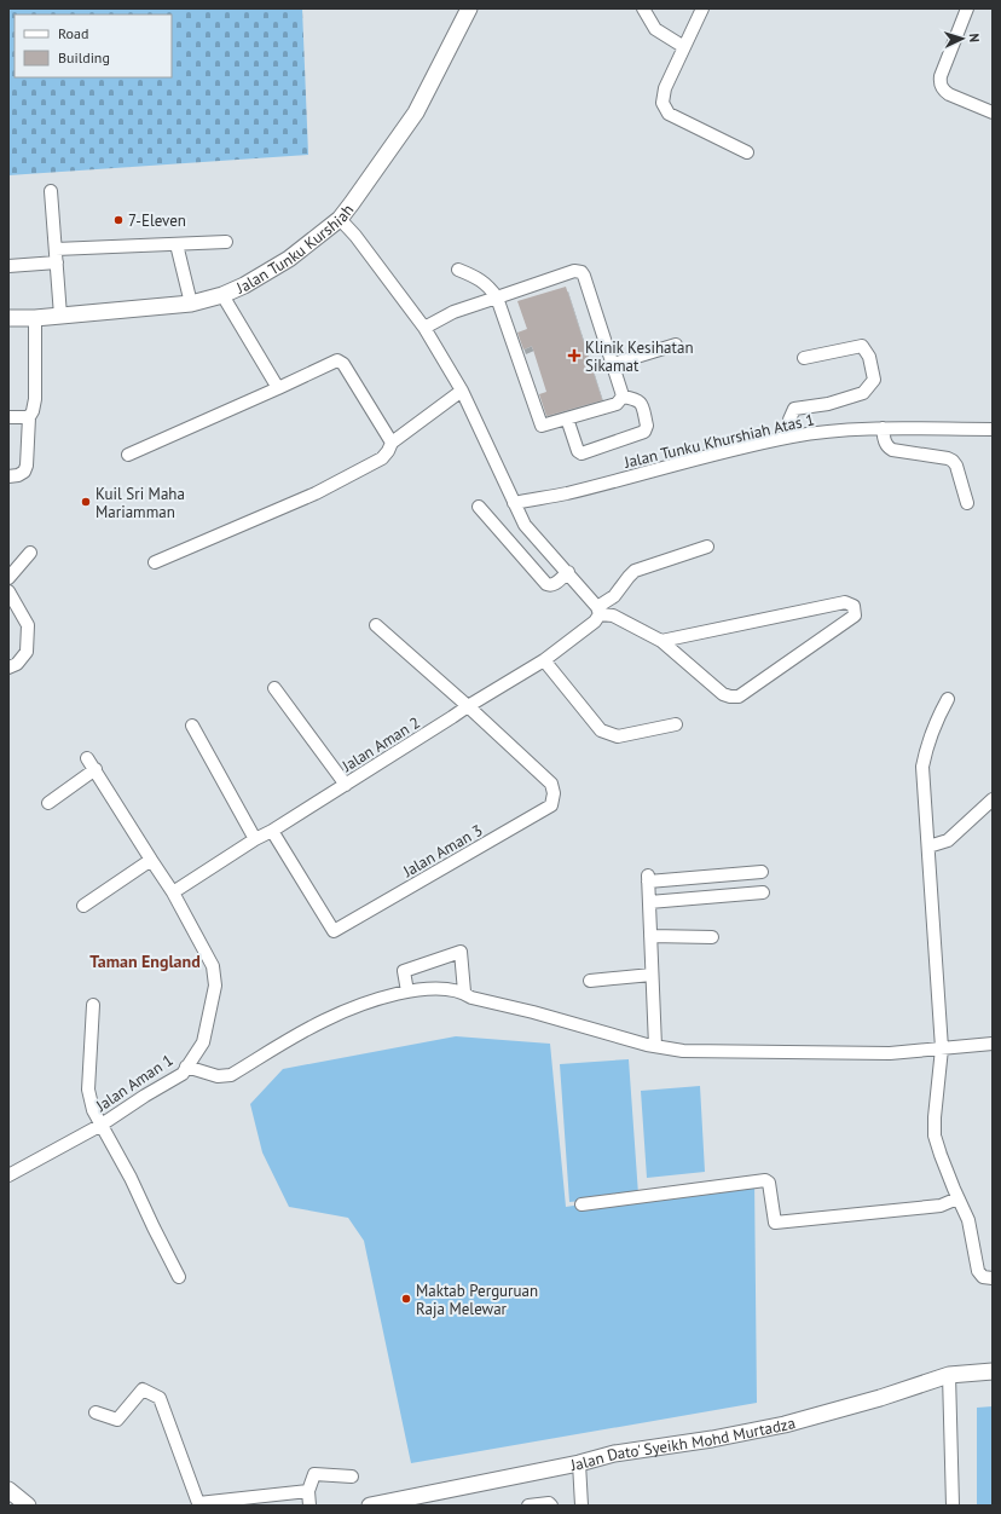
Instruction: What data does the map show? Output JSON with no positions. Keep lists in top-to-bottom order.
{
  "streets": {
    "main road": ["Jalan Tunku Kurshiah", "Jalan Dato' Syeikh Mohd Murtadza"],
    "street": [
      "Jalan Tunku Khurshiah Atas 1",
      "Jalan Aman 2",
      "Jalan Aman 3",
      "Jalan Aman 1"
    ]
  },
  "crossings": [
    ["Jalan Aman 2", "Jalan Aman 3"],
    ["Jalan Aman 2", "Jalan Aman 1"]
  ],
  "districts": ["Taman England"],
  "places": {
    "other": ["7-Eleven", "Kuil Sri Maha Mariamman", "Maktab Perguruan Raja Melewar"],
    "health": ["Klinik Kesihatan Sikamat"]
  },
  "legend": ["Road", "Building"],
  "north": "right"
}
